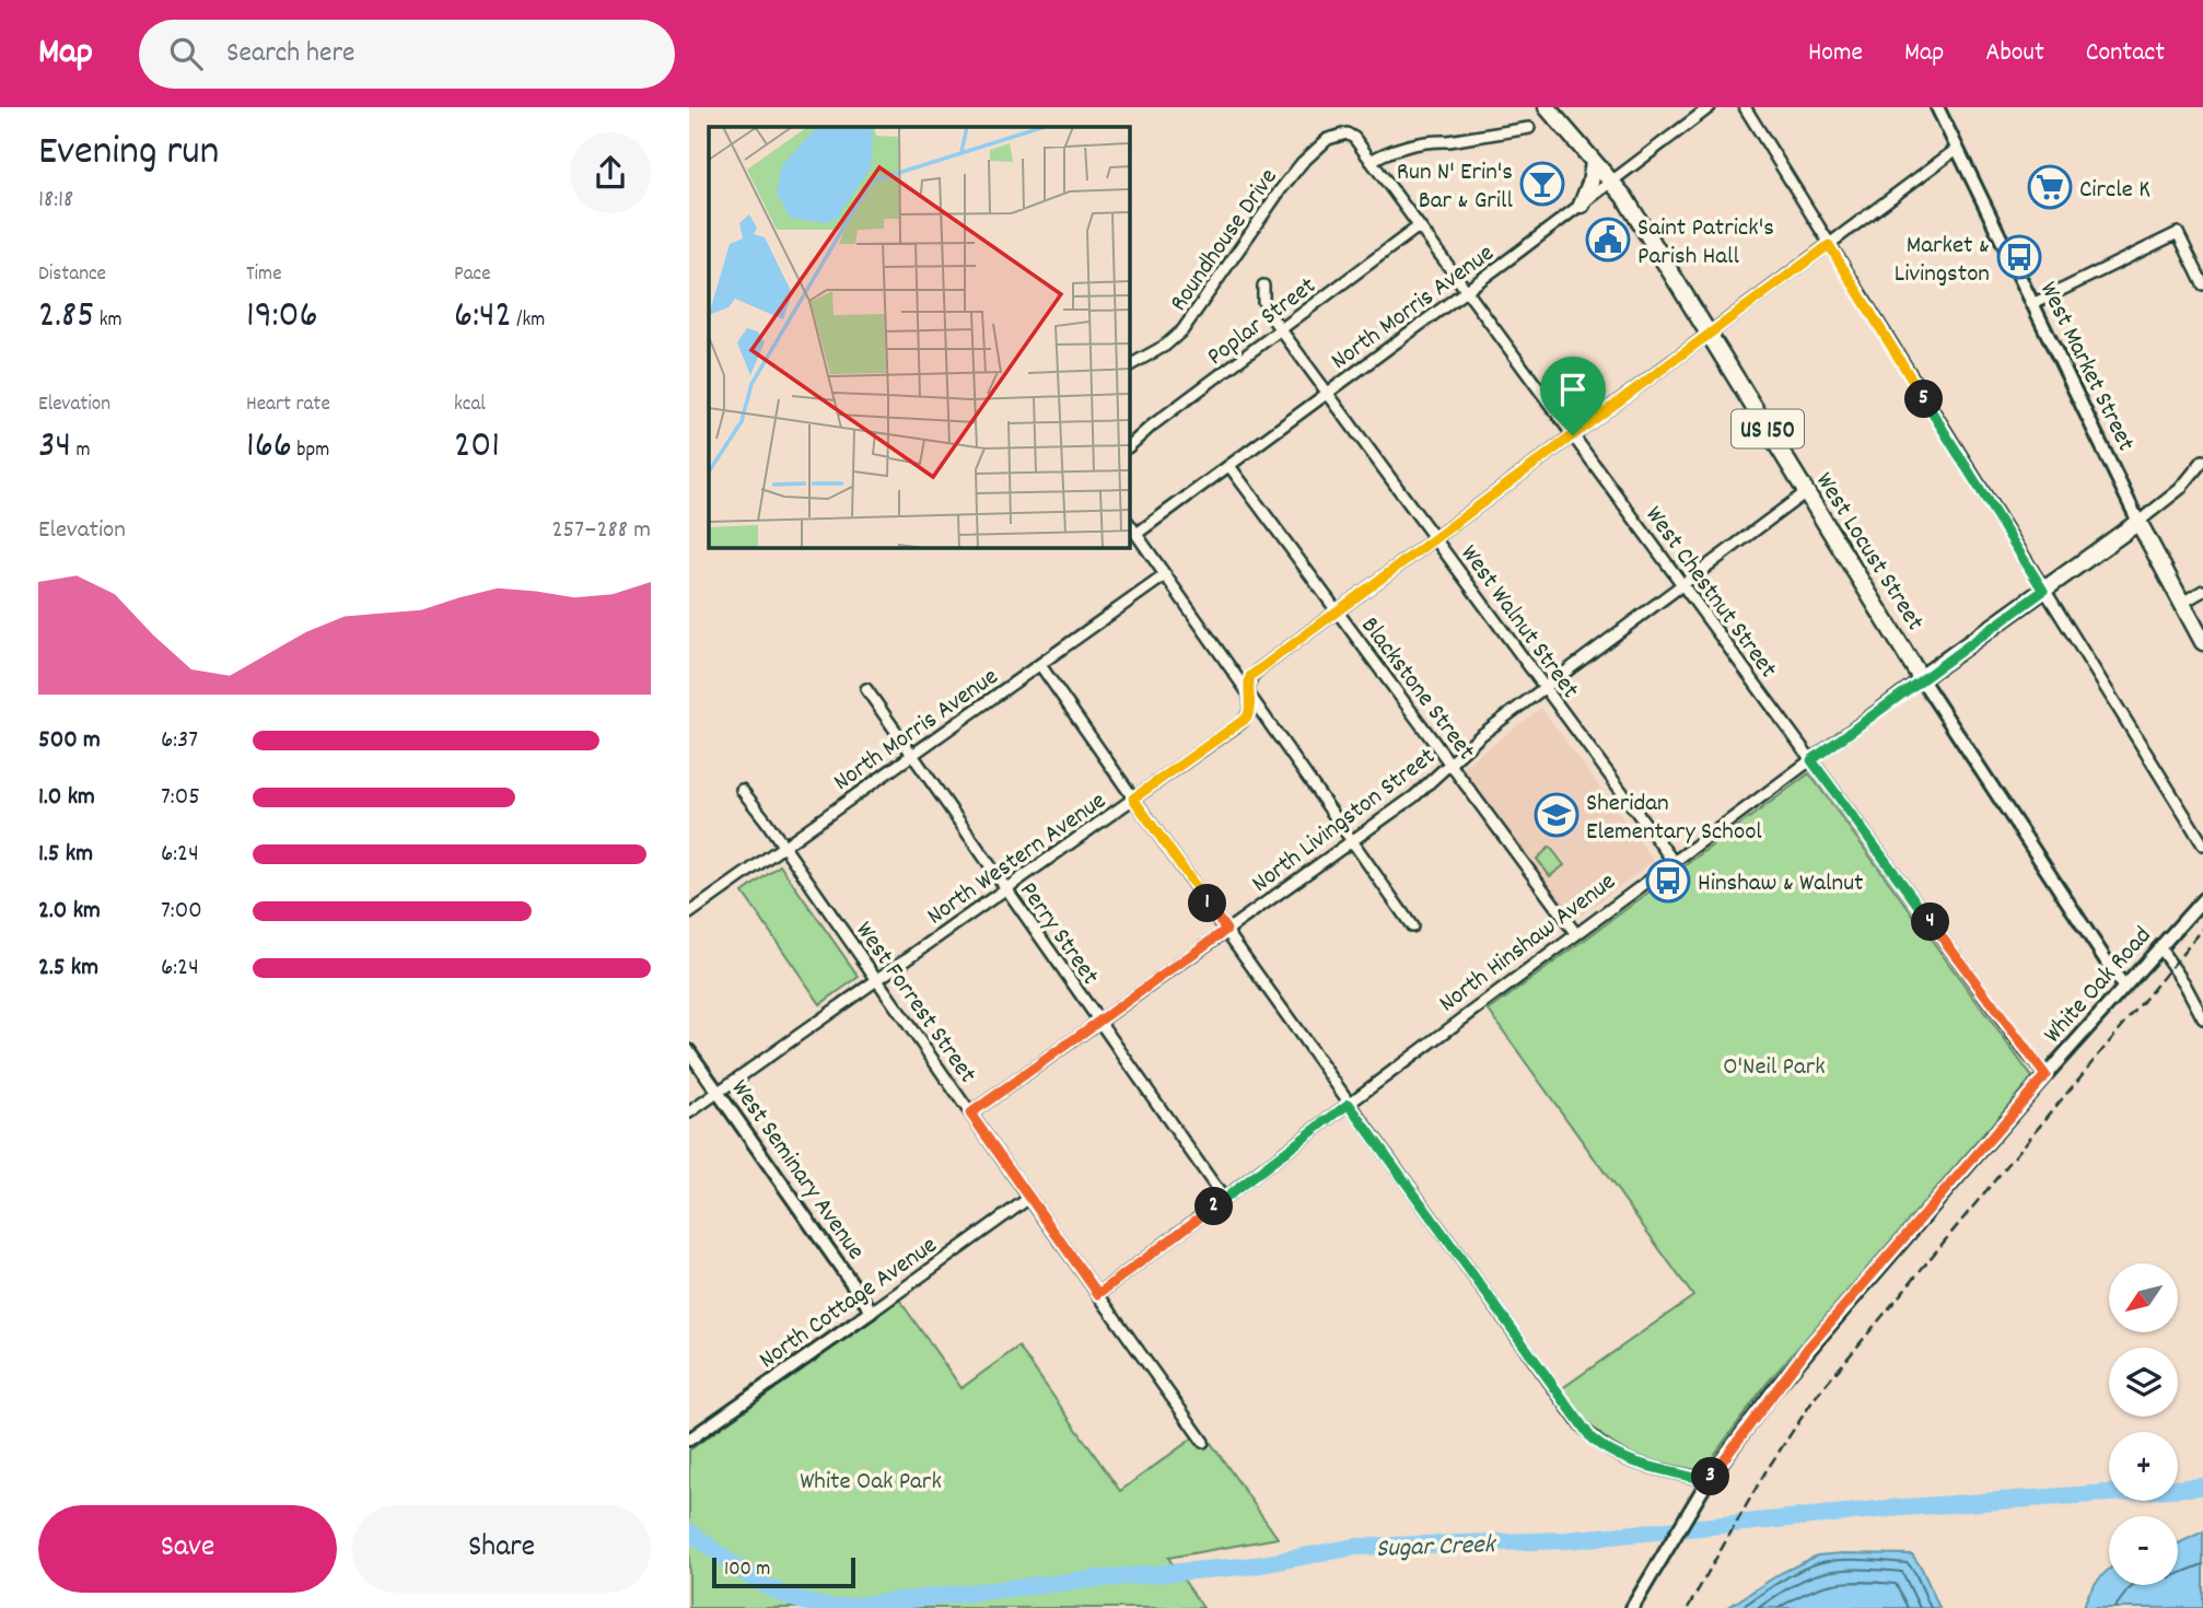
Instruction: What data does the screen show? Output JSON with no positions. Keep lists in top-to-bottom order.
{
  "streets": {
    "main road": [
      "West Market Street",
      "US 150",
      "West Locust Street",
      "North Hinshaw Avenue"
    ],
    "street": [
      "Roundhouse Drive",
      "North Morris Avenue",
      "Poplar Street",
      "West Chestnut Street",
      "West Walnut Street",
      "Blackstone Street",
      "North Livingston Street",
      "North Western Avenue",
      "Perry Street",
      "White Oak Road",
      "West Forrest Street",
      "West Seminary Avenue",
      "North Cottage Avenue"
    ]
  },
  "crossings": [
    ["Roundhouse Drive", "West Chestnut Street"],
    ["North Morris Avenue", "West Locust Street"],
    ["North Morris Avenue", "West Chestnut Street"],
    ["North Morris Avenue", "West Walnut Street"],
    ["North Morris Avenue", "Blackstone Street"],
    ["North Morris Avenue", "Perry Street"],
    ["North Morris Avenue", "West Forrest Street"],
    ["Poplar Street", "West Chestnut Street"],
    ["Poplar Street", "West Walnut Street"],
    ["West Market Street", "North Western Avenue"],
    ["West Market Street", "North Hinshaw Avenue"],
    ["West Locust Street", "North Livingston Street"],
    ["West Locust Street", "North Western Avenue"],
    ["West Locust Street", "North Hinshaw Avenue"],
    ["West Locust Street", "White Oak Road"],
    ["West Chestnut Street", "North Livingston Street"],
    ["West Chestnut Street", "North Western Avenue"],
    ["West Chestnut Street", "North Hinshaw Avenue"],
    ["West Chestnut Street", "White Oak Road"],
    ["West Walnut Street", "North Livingston Street"],
    ["West Walnut Street", "North Western Avenue"],
    ["West Walnut Street", "North Hinshaw Avenue"],
    ["Blackstone Street", "North Livingston Street"],
    ["Blackstone Street", "North Western Avenue"],
    ["Blackstone Street", "North Hinshaw Avenue"],
    ["North Livingston Street", "Perry Street"],
    ["North Livingston Street", "West Forrest Street"],
    ["North Western Avenue", "Perry Street"],
    ["North Western Avenue", "West Forrest Street"],
    ["North Western Avenue", "West Seminary Avenue"],
    ["Perry Street", "North Hinshaw Avenue"],
    ["North Hinshaw Avenue", "West Forrest Street"],
    ["West Forrest Street", "North Cottage Avenue"],
    ["West Seminary Avenue", "North Cottage Avenue"]
  ],
  "water": ["Sugar Creek"],
  "parks": ["O'Neil Park", "White Oak Park"],
  "places": {
    "bar": ["Run N' Erin's Bar & Grill"],
    "supermarket": ["Circle K"],
    "public building": ["Saint Patrick's Parish Hall"],
    "bus stop": ["Market & Livingston", "Hinshaw & Walnut"],
    "school or university": ["Sheridan Elementary School"]
  },
  "scale_bar": "100 m",
  "north": "bottom left",
  "page": {
    "header": "Map",
    "search": "Search here",
    "nav": [
      "Home",
      "Map",
      "About",
      "Contact"
    ],
    "heading": ["Evening run", "18:18"],
    "stats": [
      ["Distance", "2.85 km"],
      ["Time", "19:06"],
      ["Pace", "6:42 /km"],
      ["Elevation", "34 m"],
      ["Heart rate", "166 bpm"],
      ["kcal", "201"]
    ],
    "pins": [
      "5",
      "1",
      "4",
      "2",
      "3"
    ],
    "chart": ["Elevation", "257–288 m"],
    "list": [
      {
        "name": "500 m",
        "note": "6:37"
      },
      {
        "name": "1.0 km",
        "note": "7:05"
      },
      {
        "name": "1.5 km",
        "note": "6:24"
      },
      {
        "name": "2.0 km",
        "note": "7:00"
      },
      {
        "name": "2.5 km",
        "note": "6:24"
      }
    ],
    "map_buttons": ["+", "−"],
    "buttons": ["Save", "Share"],
    "scale": "100 m"
  }
}
